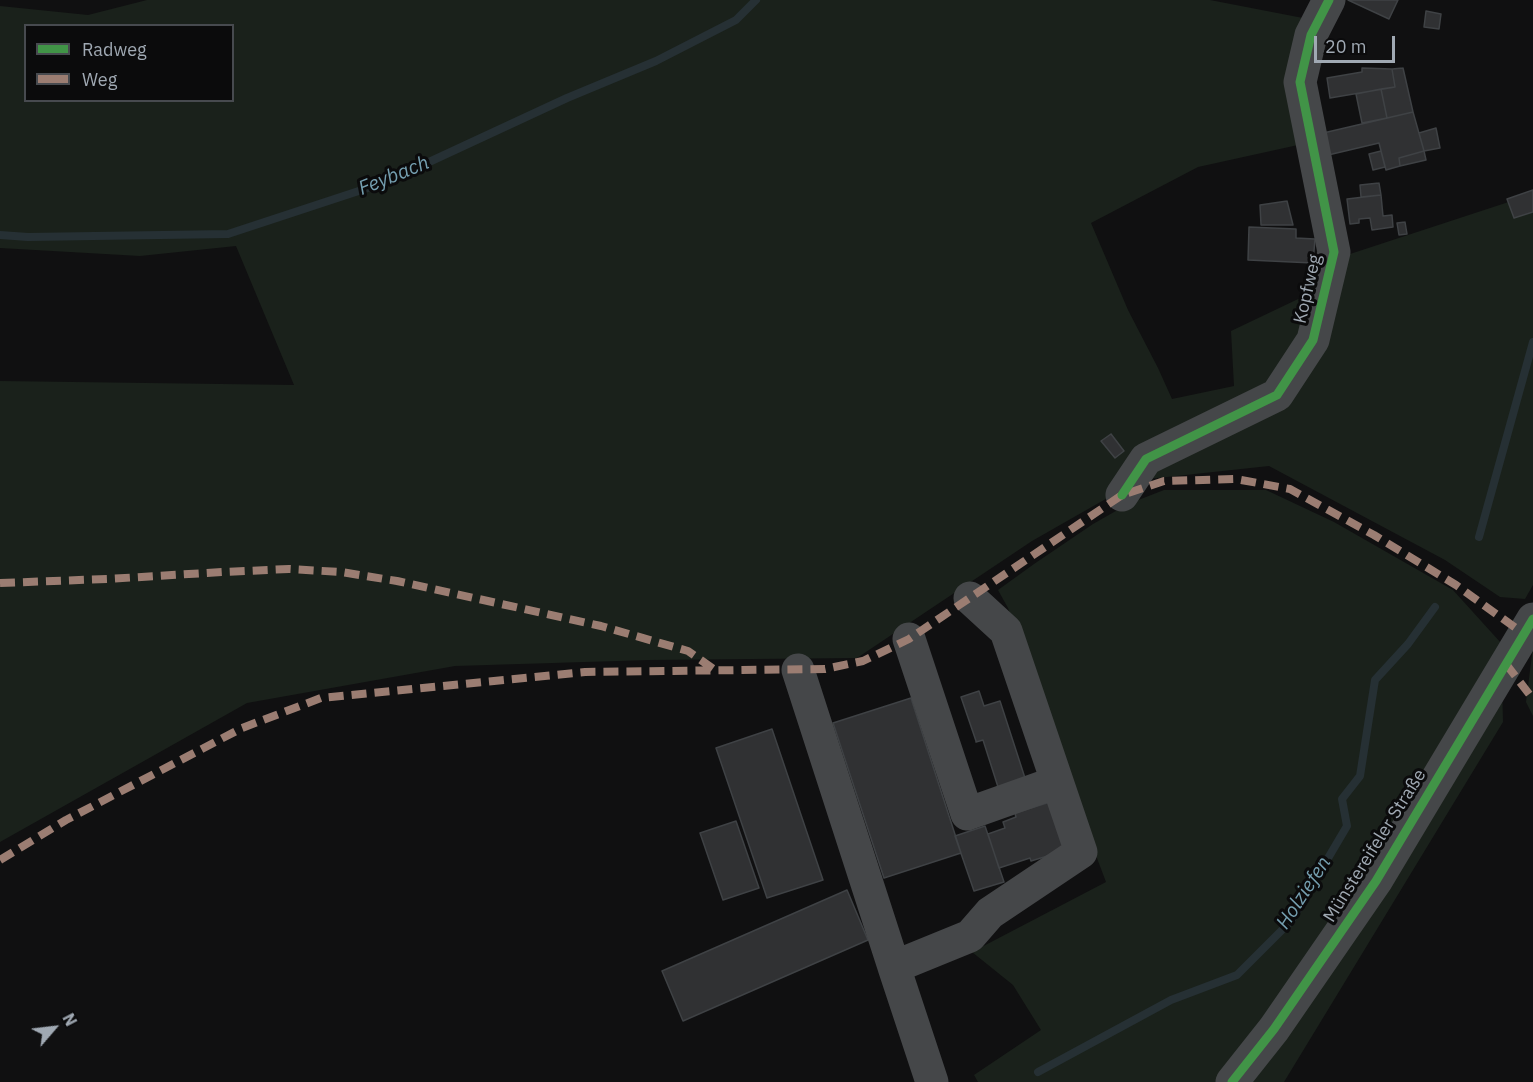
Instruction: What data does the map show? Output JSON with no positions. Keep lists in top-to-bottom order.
{
  "streets": {
    "street": ["Kopfweg", "Münstereifeler Straße"]
  },
  "water": ["Feybach", "Holziefen"],
  "legend": ["Radweg", "Weg"],
  "scale_bar": "20 m",
  "north": "top right"
}
